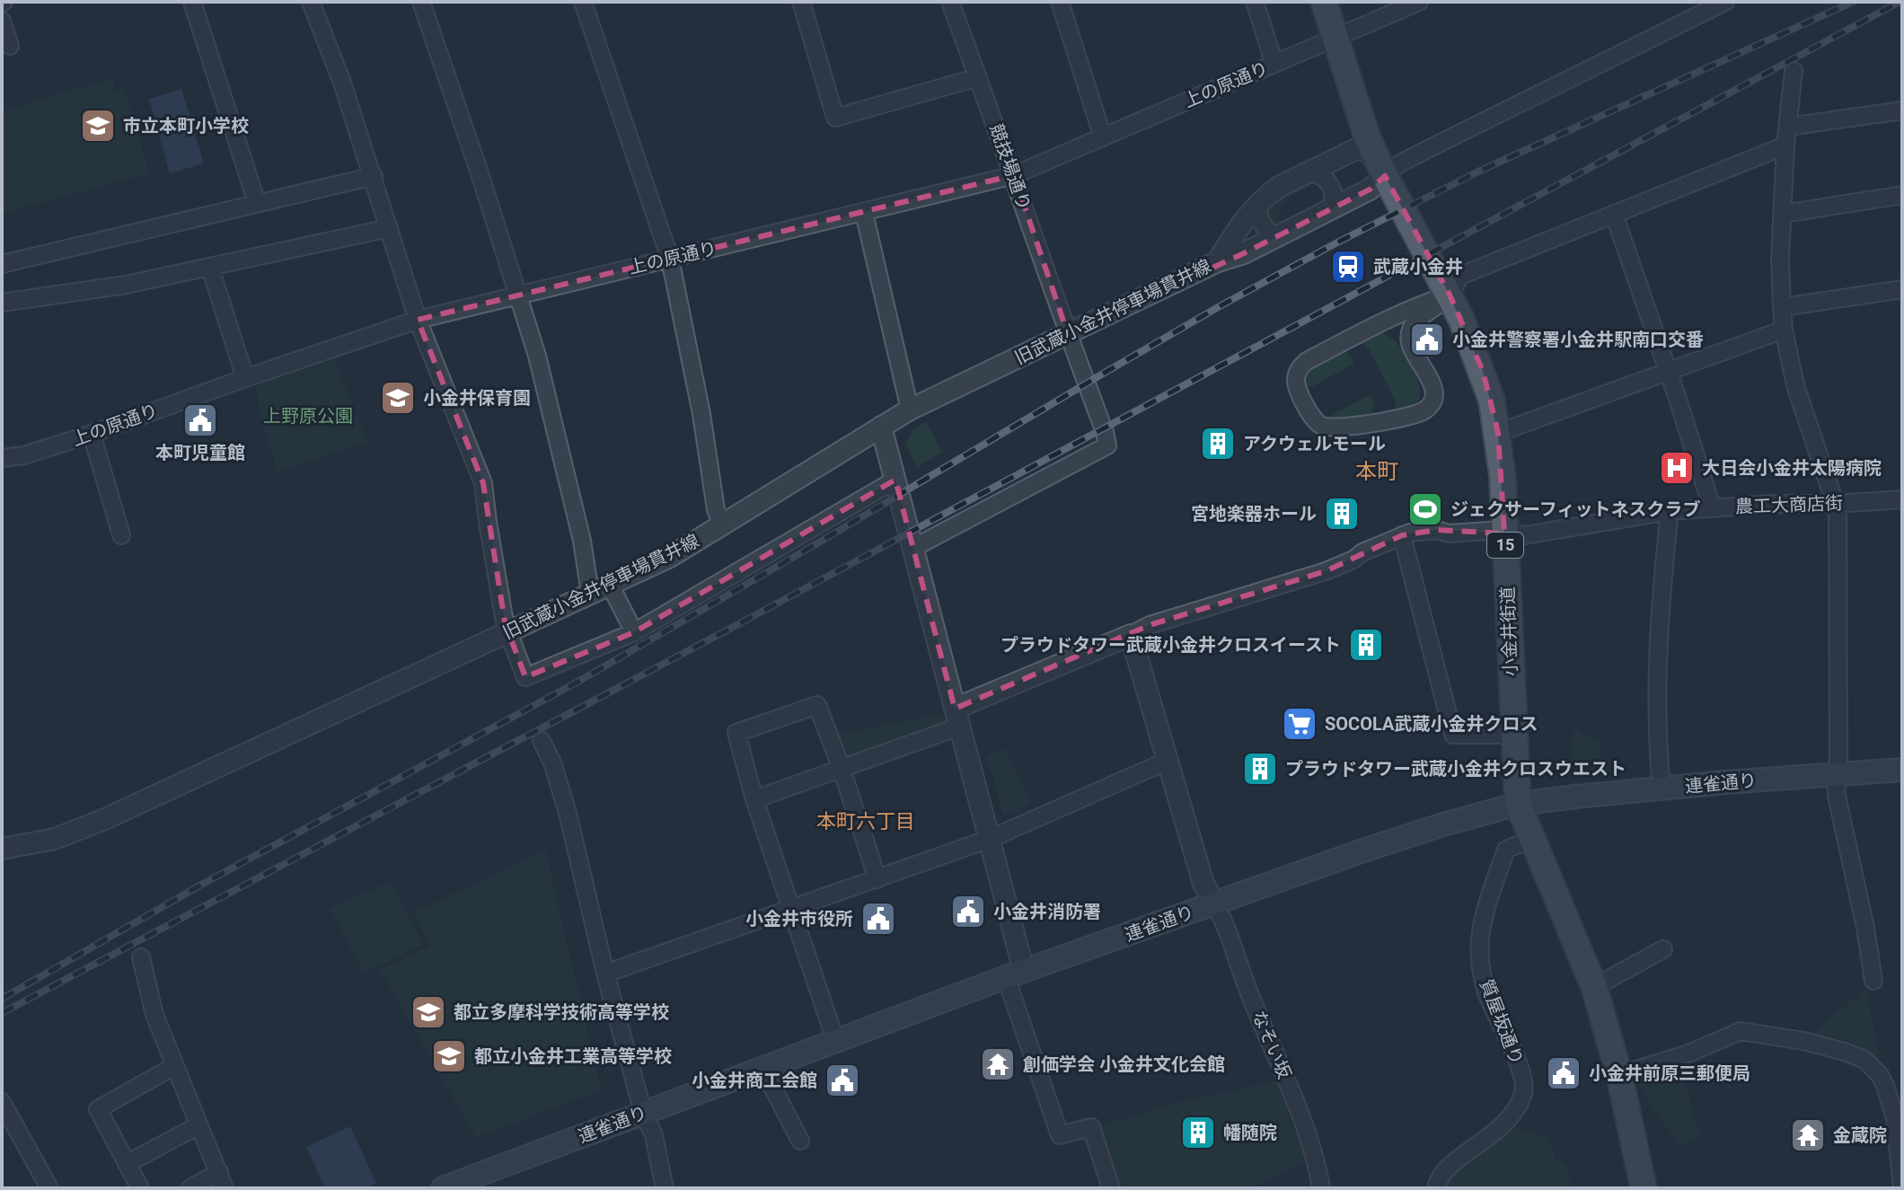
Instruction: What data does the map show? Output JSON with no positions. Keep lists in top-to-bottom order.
{
  "streets": {
    "main road": ["15", "小金井街道", "連雀通り"],
    "street": [
      "上の原通り",
      "競技場通り",
      "旧武蔵小金井停車場貫井線",
      "農工大商店街",
      "質屋坂通り",
      "なそい坂"
    ]
  },
  "crossings": [
    ["上の原通り", "競技場通り"],
    ["上の原通り", "小金井街道"],
    ["競技場通り", "旧武蔵小金井停車場貫井線"],
    ["旧武蔵小金井停車場貫井線", "小金井街道"],
    ["農工大商店街", "小金井街道"],
    ["小金井街道", "連雀通り"],
    ["小金井街道", "質屋坂通り"],
    ["連雀通り", "なそい坂"]
  ],
  "districts": ["本町", "本町六丁目"],
  "parks": ["上野原公園"],
  "places": {
    "school or university": [
      "市立本町小学校",
      "小金井保育園",
      "都立多摩科学技術高等学校",
      "都立小金井工業高等学校"
    ],
    "station": ["武蔵小金井"],
    "public building": [
      "小金井警察署小金井駅南口交番",
      "本町児童館",
      "小金井消防署",
      "小金井市役所",
      "小金井前原三郵便局",
      "小金井商工会館"
    ],
    "building": [
      "アクウェルモール",
      "宮地楽器ホール",
      "プラウドタワー武蔵小金井クロスイースト",
      "プラウドタワー武蔵小金井クロスウエスト",
      "幡随院"
    ],
    "hospital": ["大日会小金井太陽病院"],
    "sports": ["ジェクサーフィットネスクラブ"],
    "supermarket": ["SOCOLA武蔵小金井クロス"],
    "temple": ["創価学会 小金井文化会館", "金蔵院"]
  }
}
